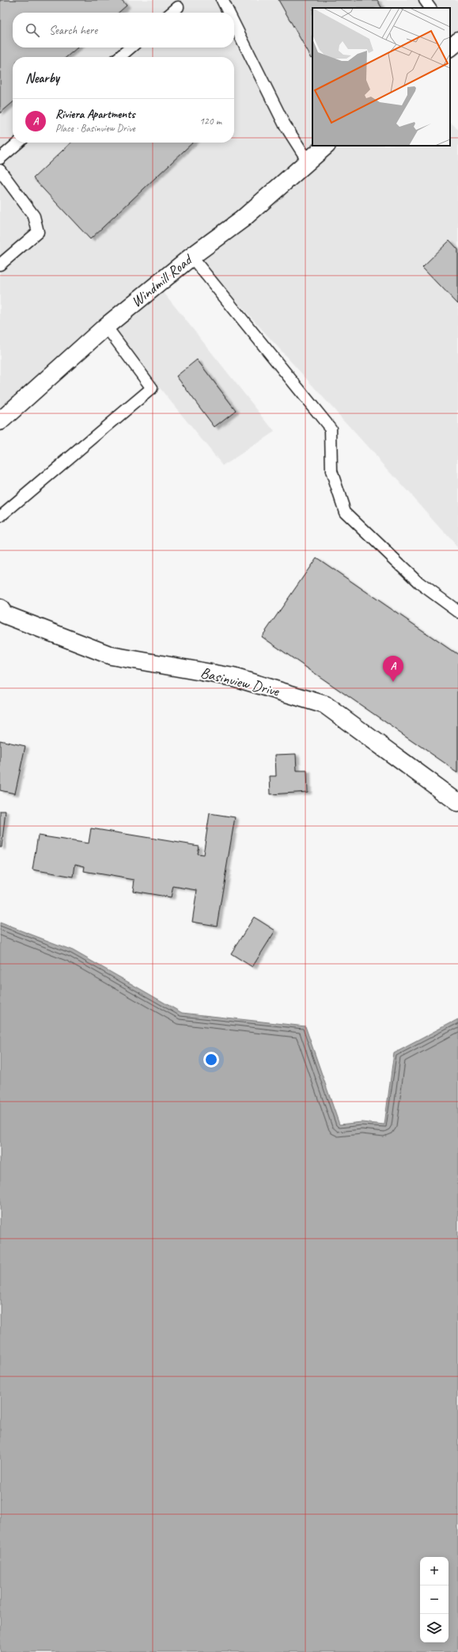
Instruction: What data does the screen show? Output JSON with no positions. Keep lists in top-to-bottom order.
{
  "streets": {
    "street": ["Windmill Road", "Basinview Drive"]
  },
  "page": {
    "search": "Search here",
    "heading": "Nearby",
    "list": [
      {
        "mark": "A",
        "name": "Riviera Apartments",
        "note": "Place · Basinview Drive",
        "value": "120 m"
      }
    ],
    "pins": "A",
    "map_buttons": ["+", "−"]
  }
}
